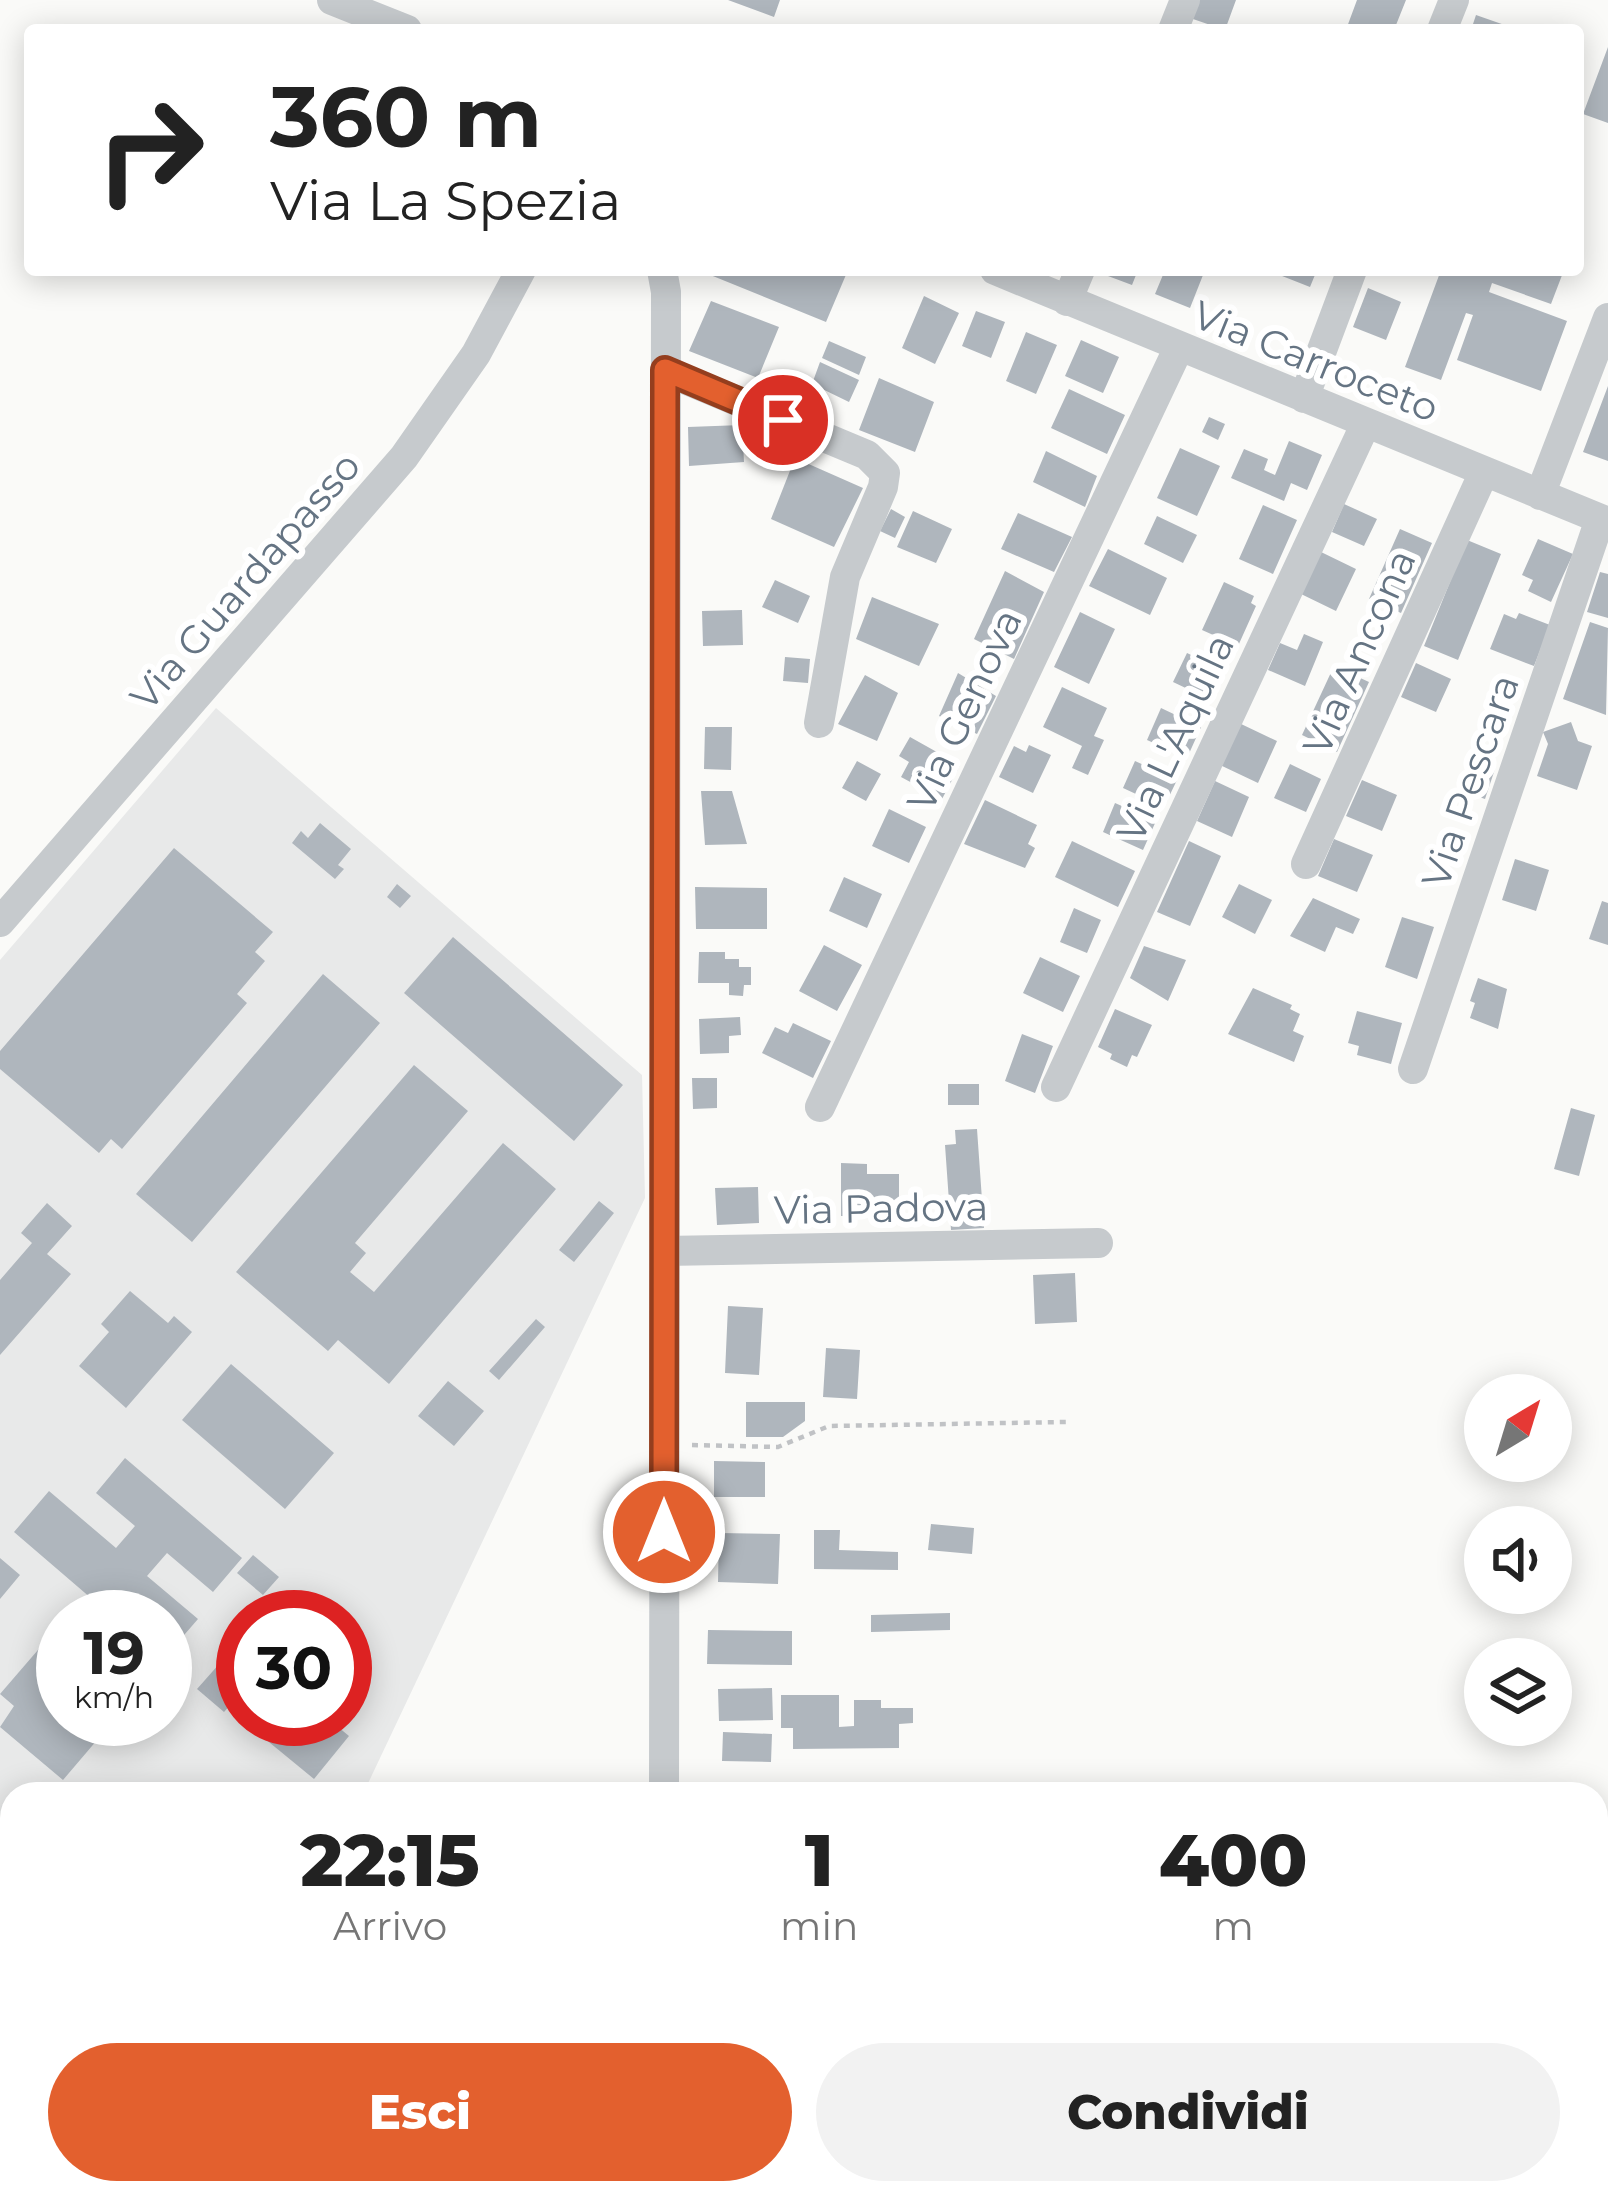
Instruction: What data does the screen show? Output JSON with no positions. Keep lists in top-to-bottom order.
{
  "streets": {
    "street": [
      "Via Carroceto",
      "Via Guardapasso",
      "Via Ancona",
      "Via Genova",
      "Via L'Aquila",
      "Via Pescara",
      "Via Padova"
    ]
  },
  "crossings": [
    ["Via Carroceto", "Via Ancona"],
    ["Via Carroceto", "Via Genova"],
    ["Via Carroceto", "Via L'Aquila"],
    ["Via Carroceto", "Via Pescara"]
  ],
  "north": "top right",
  "page": {
    "turn": ["360 m", "Via La Spezia"],
    "speed": "19 km/h",
    "limit": "30",
    "eta": [
      "22:15",
      "Arrivo",
      "1",
      "min",
      "400",
      "m"
    ],
    "buttons": ["Esci", "Condividi"]
  }
}
